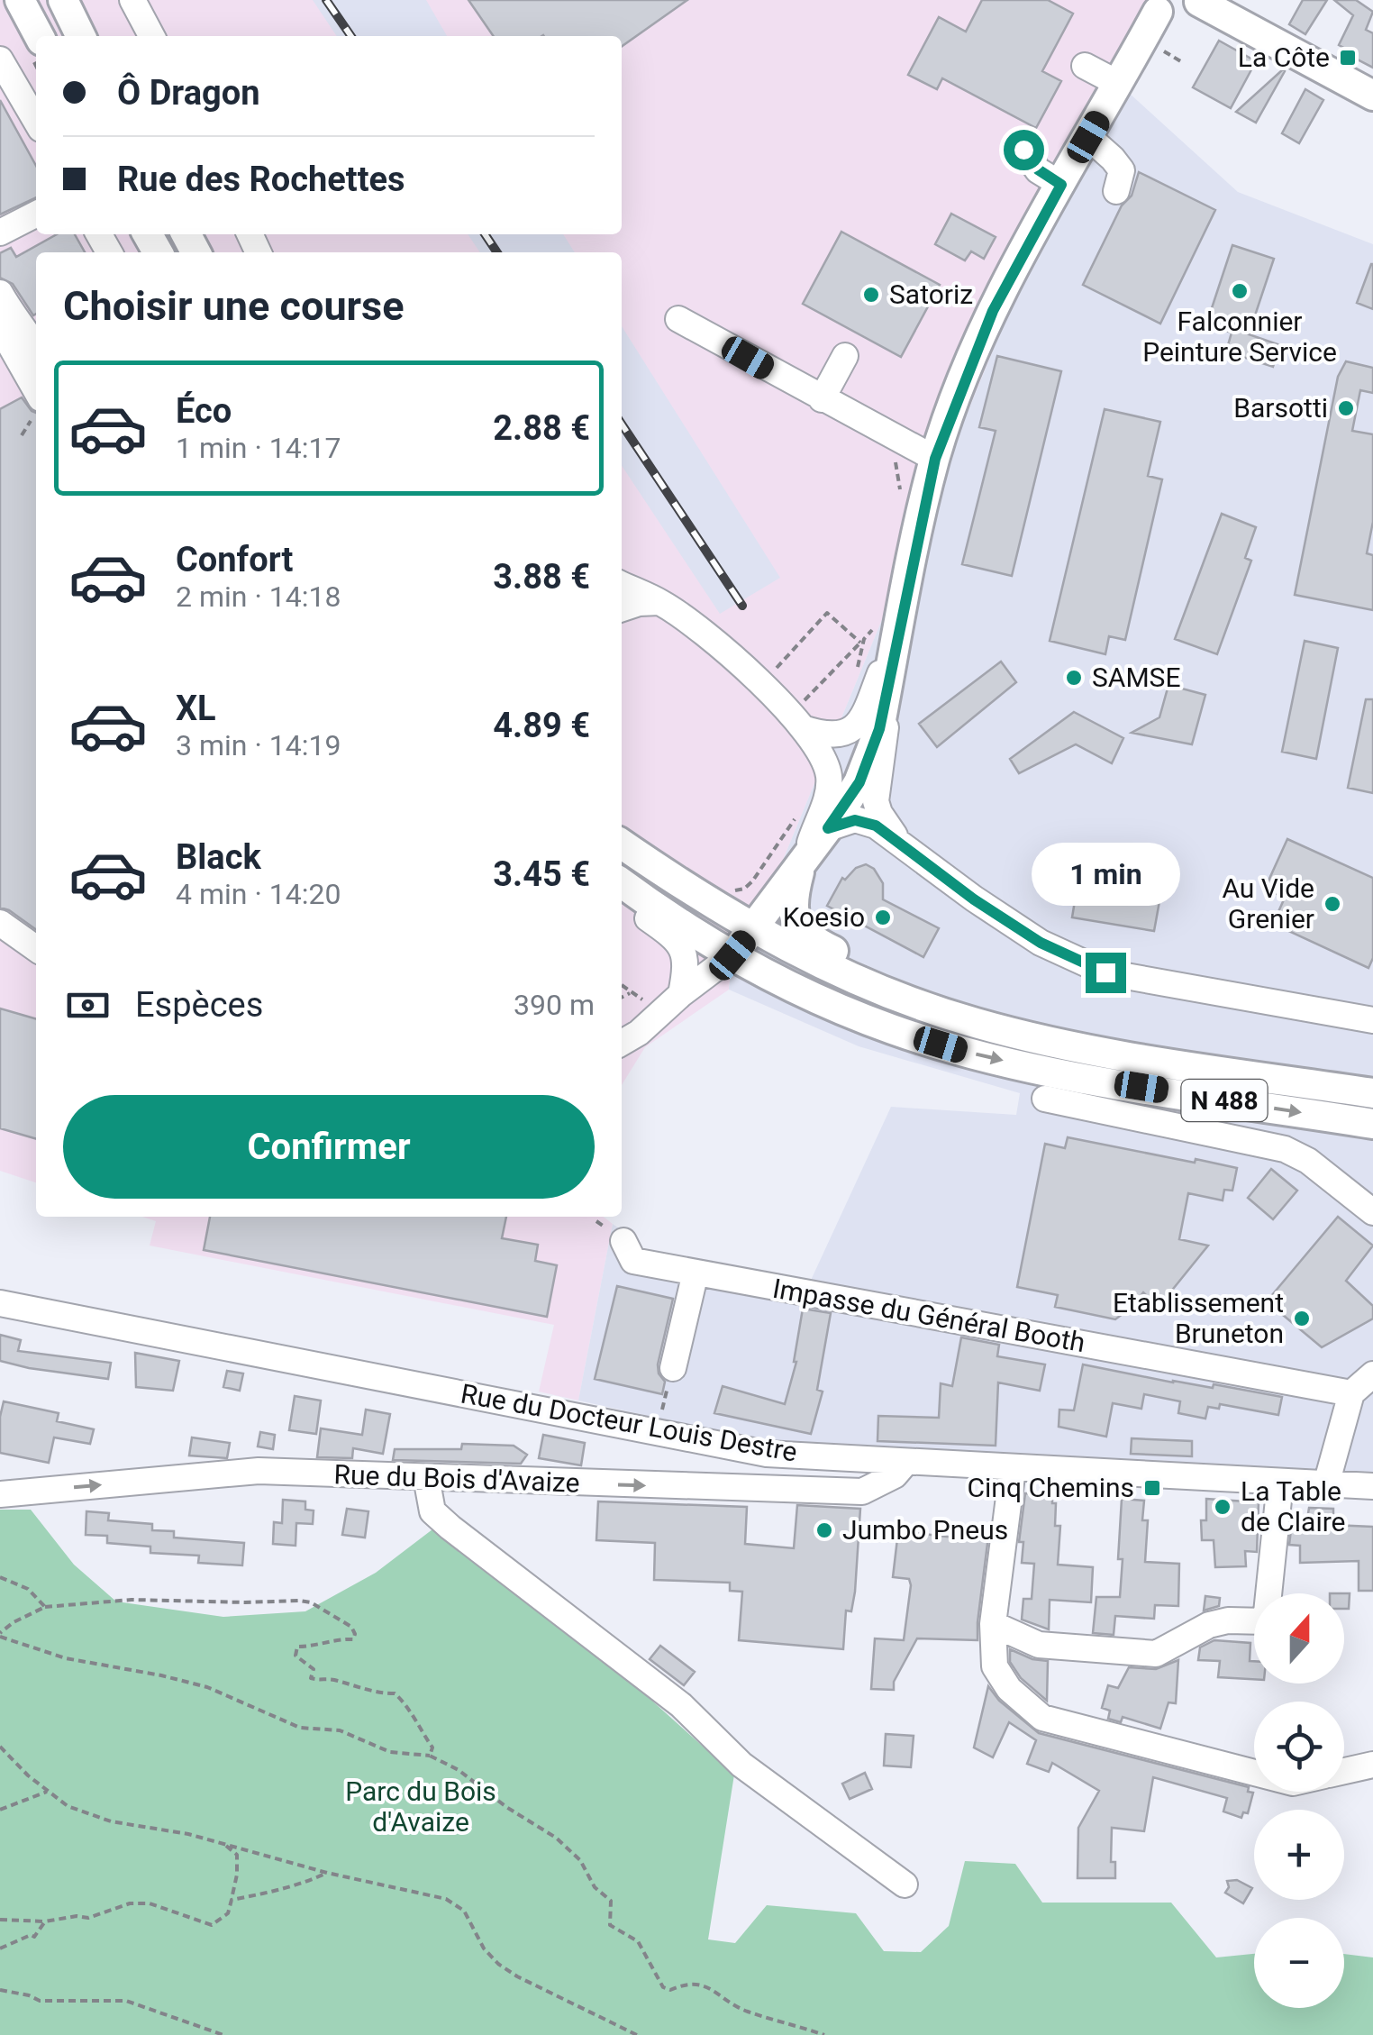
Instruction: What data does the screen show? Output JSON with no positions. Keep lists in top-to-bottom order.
{
  "streets": {
    "main road": ["N 488"],
    "street": ["Impasse du Général Booth", "Rue du Docteur Louis Destre", "Rue du Bois d'Avaize"]
  },
  "crossings": [
    ["Rue du Docteur Louis Destre", "Rue du Bois d'Avaize"]
  ],
  "one_way": ["Rue du Bois d'Avaize"],
  "parks": ["Parc du Bois d'Avaize"],
  "places": {
    "transit": ["La Côte", "Cinq Chemins"],
    "other": [
      "Falconnier Peinture Service",
      "Satoriz",
      "Barsotti",
      "SAMSE",
      "Au Vide Grenier",
      "Koesio",
      "Etablissement Bruneton",
      "La Table de Claire",
      "Jumbo Pneus"
    ]
  },
  "north": "top",
  "page": {
    "banner": ["Ô Dragon", "Rue des Rochettes"],
    "heading": "Choisir une course",
    "list": [
      {
        "name": "Éco",
        "note": "1 min · 14:17",
        "value": "2.88 €"
      },
      {
        "name": "Confort",
        "note": "2 min · 14:18",
        "value": "3.88 €"
      },
      {
        "name": "XL",
        "note": "3 min · 14:19",
        "value": "4.89 €"
      },
      {
        "name": "Black",
        "note": "4 min · 14:20",
        "value": "3.45 €"
      }
    ],
    "bubble": "1 min",
    "pay": ["Espèces", "390 m"],
    "buttons": "Confirmer",
    "map_buttons": ["+", "−"]
  }
}
